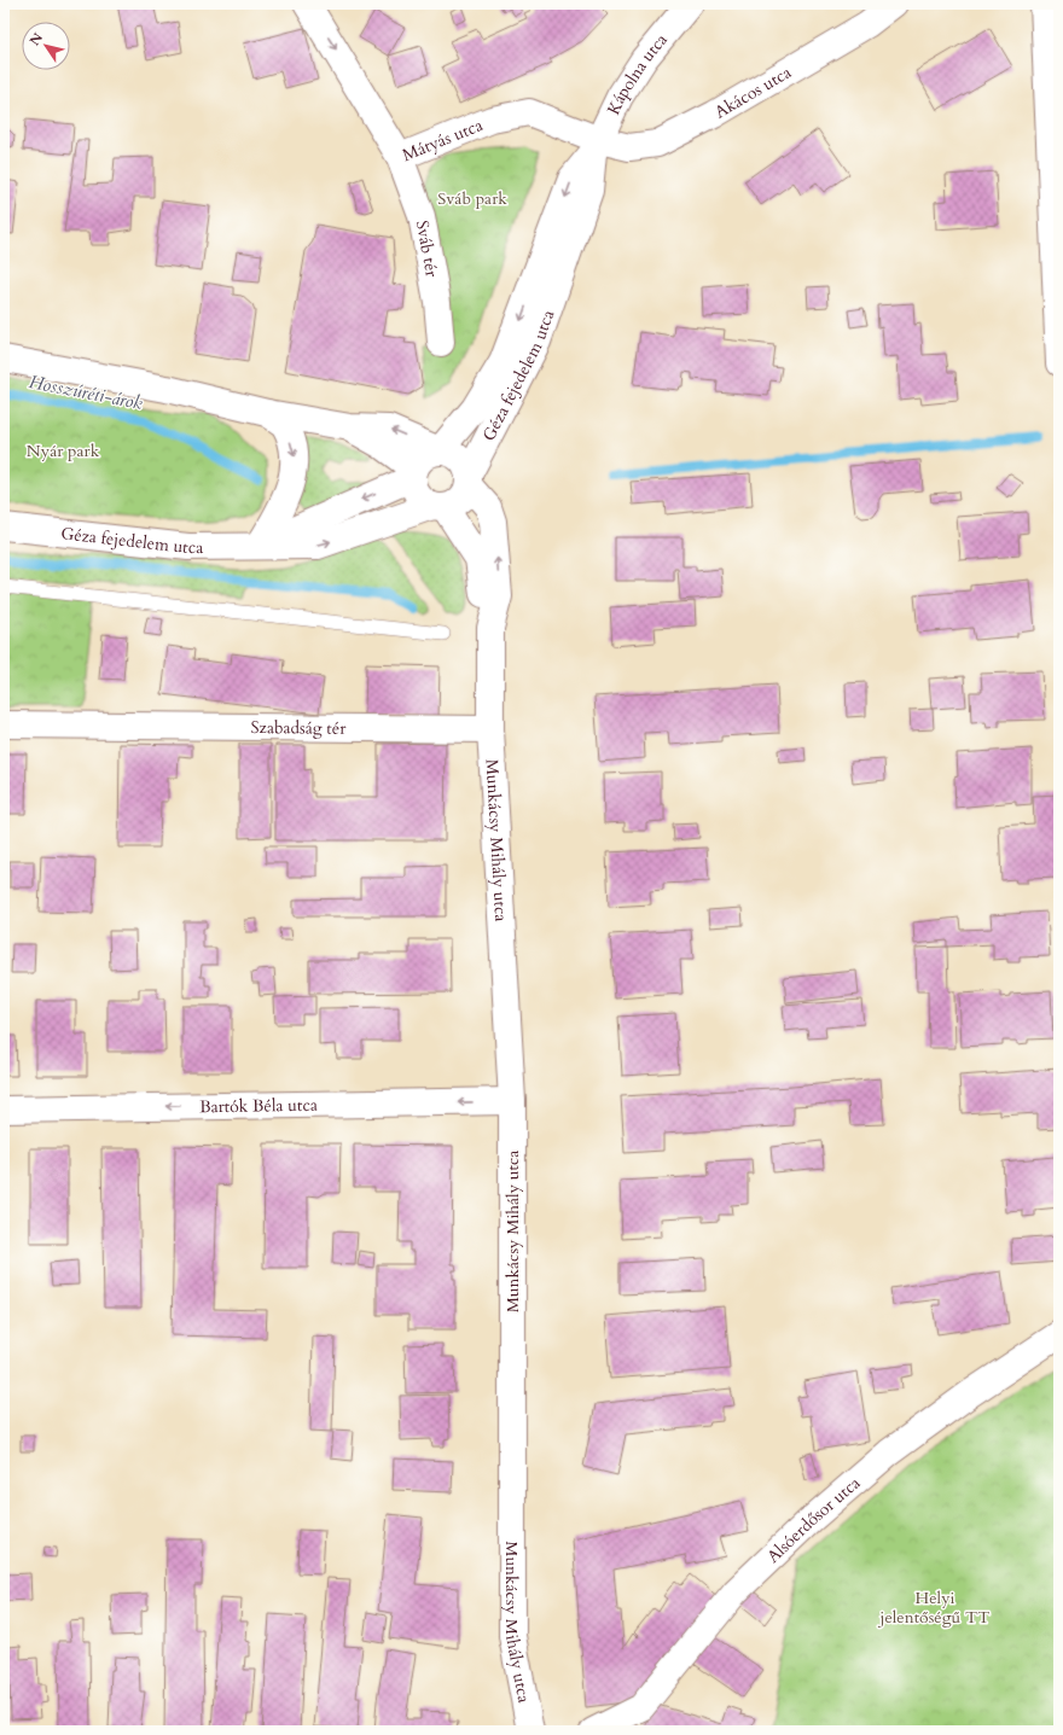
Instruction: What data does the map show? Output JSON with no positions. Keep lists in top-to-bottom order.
{
  "streets": {
    "street": [
      "Kápolna utca",
      "Akácos utca",
      "Mátyás utca",
      "Sváb tér",
      "Géza fejedelem utca",
      "Szabadság tér",
      "Munkácsy Mihály utca",
      "Bartók Béla utca",
      "Alsóerdősor utca"
    ]
  },
  "crossings": [
    ["Kápolna utca", "Akácos utca"],
    ["Kápolna utca", "Mátyás utca"],
    ["Kápolna utca", "Géza fejedelem utca"],
    ["Akácos utca", "Mátyás utca"],
    ["Mátyás utca", "Sváb tér"],
    ["Szabadság tér", "Munkácsy Mihály utca"],
    ["Munkácsy Mihály utca", "Bartók Béla utca"]
  ],
  "one_way": ["Mátyás utca", "Bartók Béla utca"],
  "water": ["Hosszúréti-árok"],
  "parks": ["Sváb park", "Nyár park", "Helyi jelentőségű TT"],
  "north": "top left"
}
